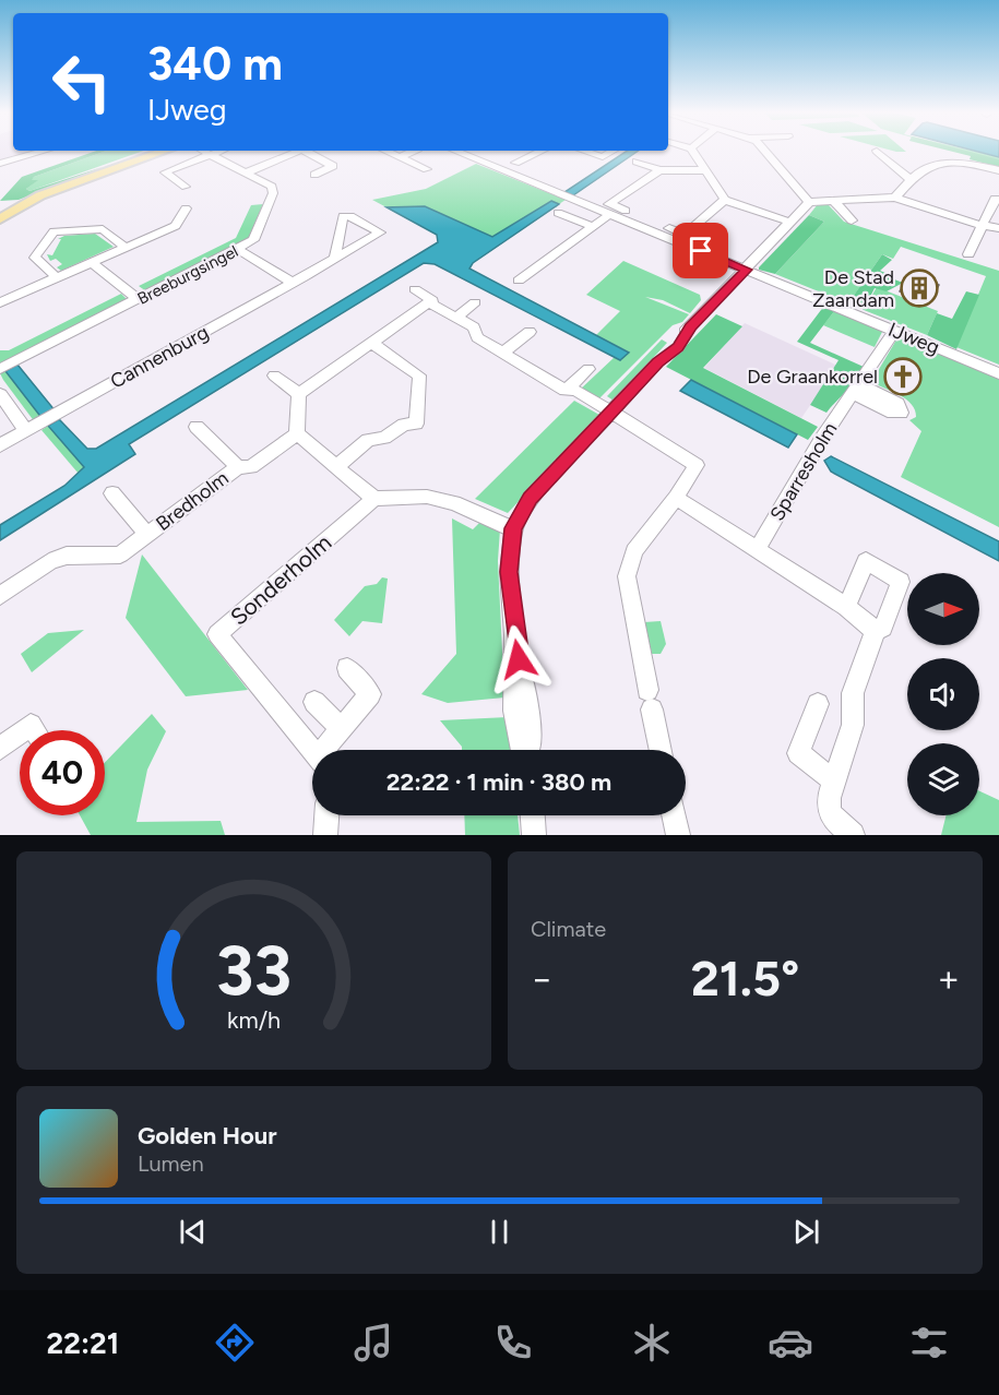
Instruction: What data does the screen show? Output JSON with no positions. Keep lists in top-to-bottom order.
{
  "streets": {
    "street": [
      "Breeburgsingel",
      "IJweg",
      "Cannenburg",
      "Sparresholm",
      "Bredholm",
      "Sonderholm"
    ]
  },
  "crossings": [
    ["IJweg", "Sparresholm"]
  ],
  "places": {
    "building": ["De Stad Zaandam"],
    "church": ["De Graankorrel"]
  },
  "north": "right",
  "page": {
    "turn": ["340 m", "IJweg"],
    "limit": "40",
    "trip": "22:22 · 1 min · 380 m",
    "tile": "Climate",
    "heat": ["−", "21.5°", "+"],
    "song": ["Golden Hour", "Lumen"],
    "tabs": "22:21",
    "gauge": ["33", "km/h"]
  }
}
